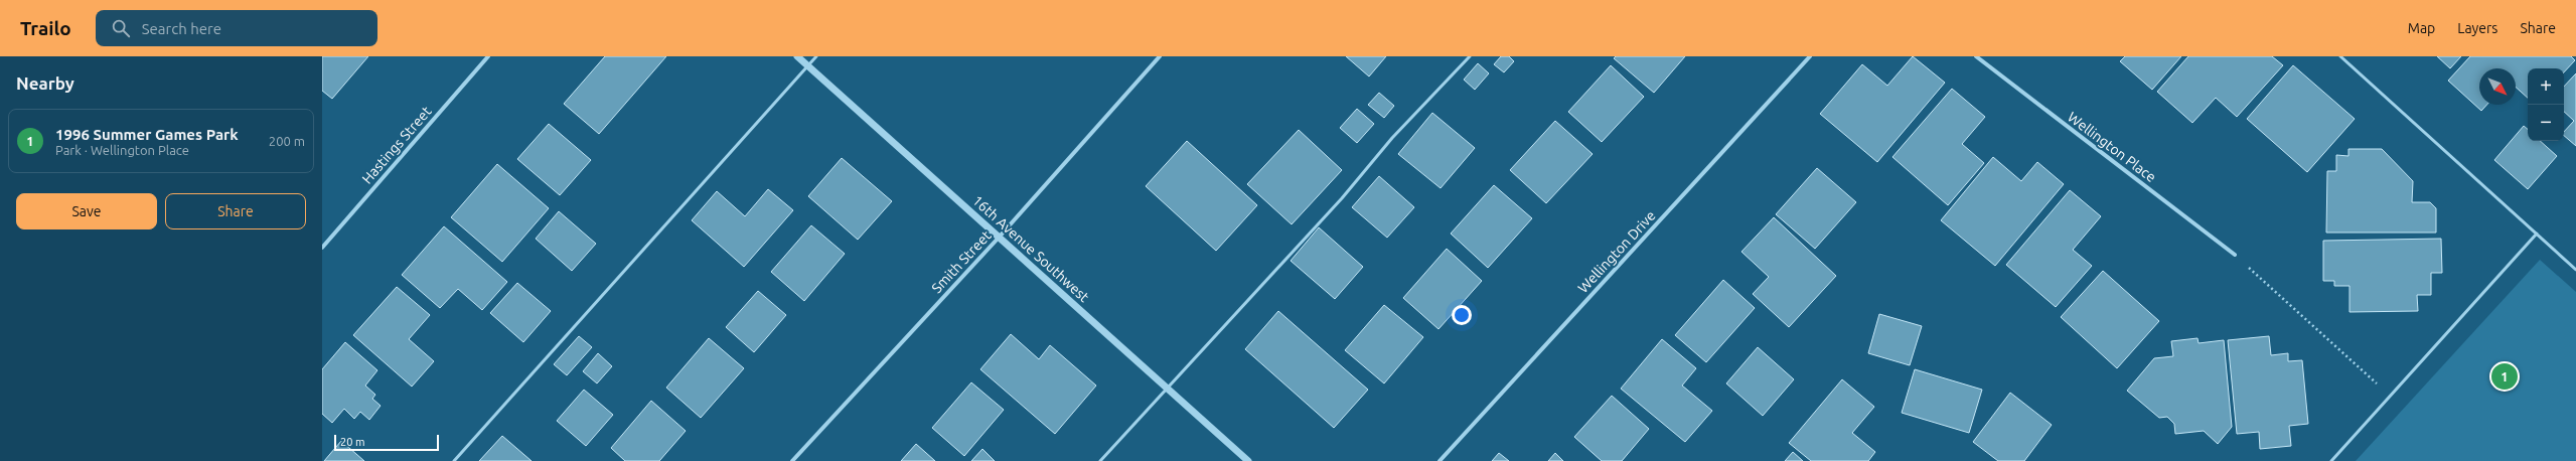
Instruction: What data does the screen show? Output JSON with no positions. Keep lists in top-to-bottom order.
{
  "streets": {
    "street": [
      "Hastings Street",
      "Wellington Place",
      "16th Avenue Southwest",
      "Wellington Drive",
      "Smith Street"
    ]
  },
  "crossings": [
    ["16th Avenue Southwest", "Smith Street"]
  ],
  "scale_bar": "20 m",
  "north": "bottom right",
  "page": {
    "header": "Trailo",
    "search": "Search here",
    "nav": ["Map", "Layers", "Share"],
    "heading": "Nearby",
    "map_buttons": ["+", "−"],
    "list": [
      {
        "mark": "1",
        "name": "1996 Summer Games Park",
        "note": "Park · Wellington Place",
        "value": "200 m"
      }
    ],
    "buttons": ["Save", "Share"],
    "pins": "1",
    "scale": "20 m"
  }
}
